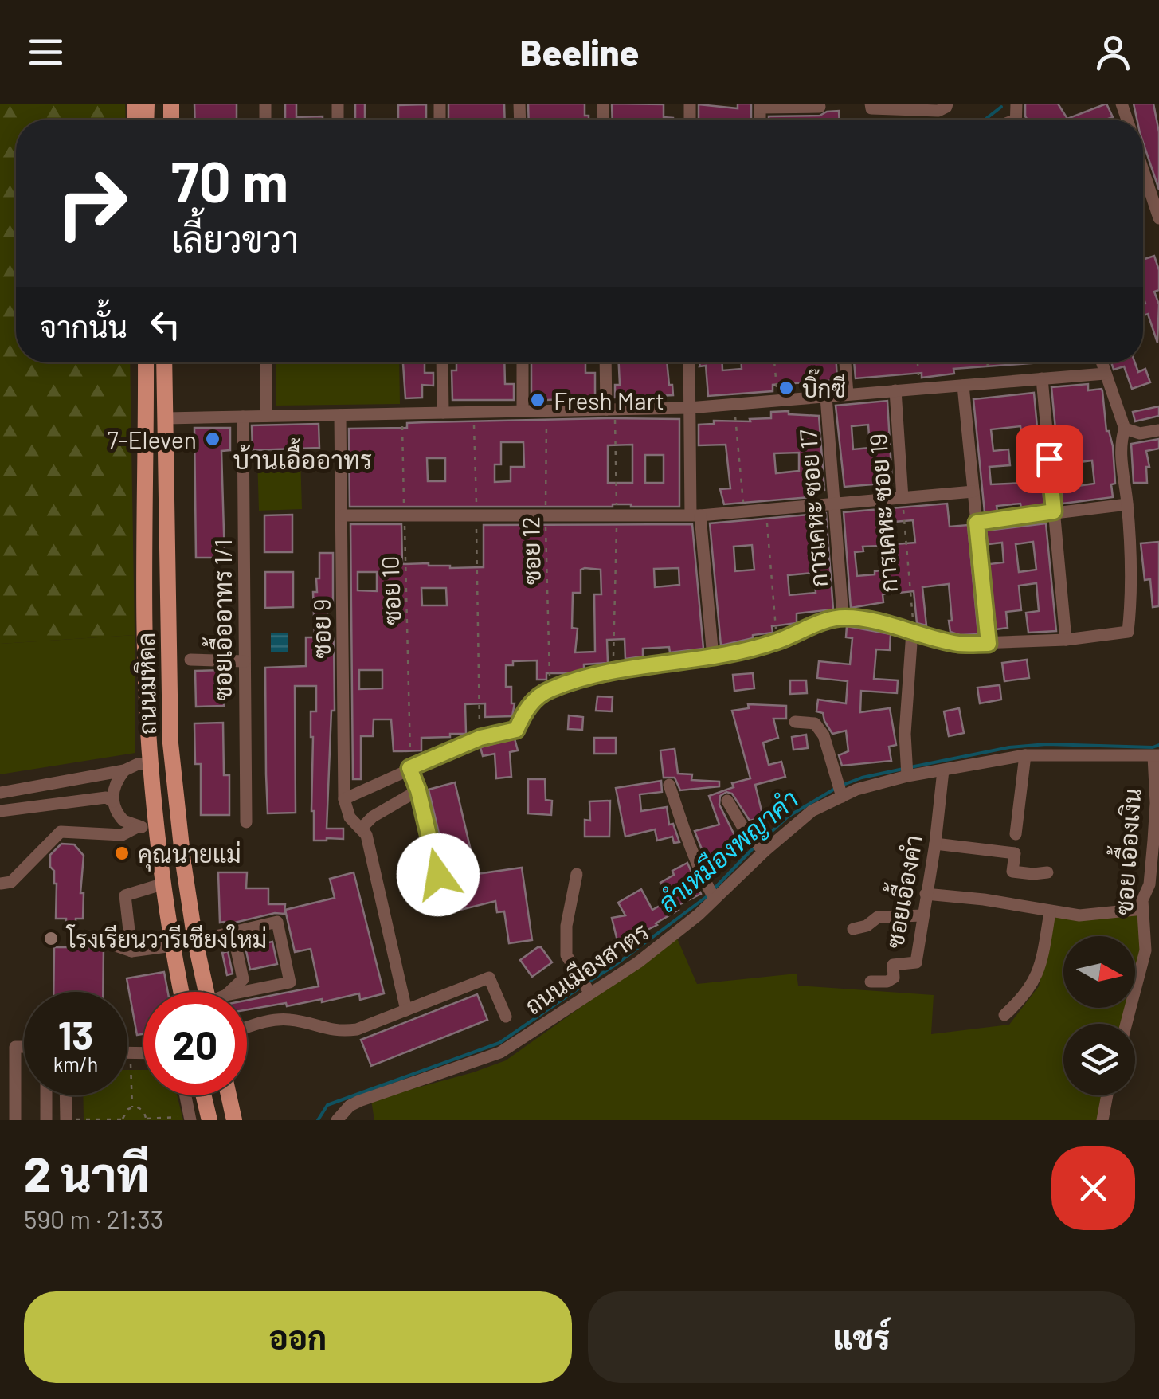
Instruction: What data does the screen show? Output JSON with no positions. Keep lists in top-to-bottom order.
{
  "streets": {
    "main road": ["ถนนมหิดล"],
    "street": [
      "การเคหะ ซอย 17",
      "การเคหะ ซอย 19",
      "ซอยเอื้ออาทร 1/1",
      "ซอย 9",
      "ซอย เอื้องเงิน",
      "ซอยเอื้องคำ",
      "ถนนเมืองสาตร"
    ],
    "path": ["ซอย 12", "ซอย 10"]
  },
  "crossings": [
    ["ซอย เอื้องเงิน", "ถนนเมืองสาตร"],
    ["ซอยเอื้องคำ", "ถนนเมืองสาตร"]
  ],
  "districts": ["บ้านเอื้ออาทร"],
  "water": ["ลำเหมืองพญาคำ"],
  "places": [
    "บิ๊กซี",
    "Fresh Mart",
    "7-Eleven",
    "คุณนายแม่",
    "โรงเรียนวารีเชียงใหม่"
  ],
  "north": "right",
  "page": {
    "header": "Beeline",
    "turn": ["70 m", "เลี้ยวขวา"],
    "then": "จากนั้น",
    "speed": "13 km/h",
    "limit": "20",
    "heading": ["2 นาที", "590 m · 21:33"],
    "buttons": ["ออก", "แชร์"]
  }
}
